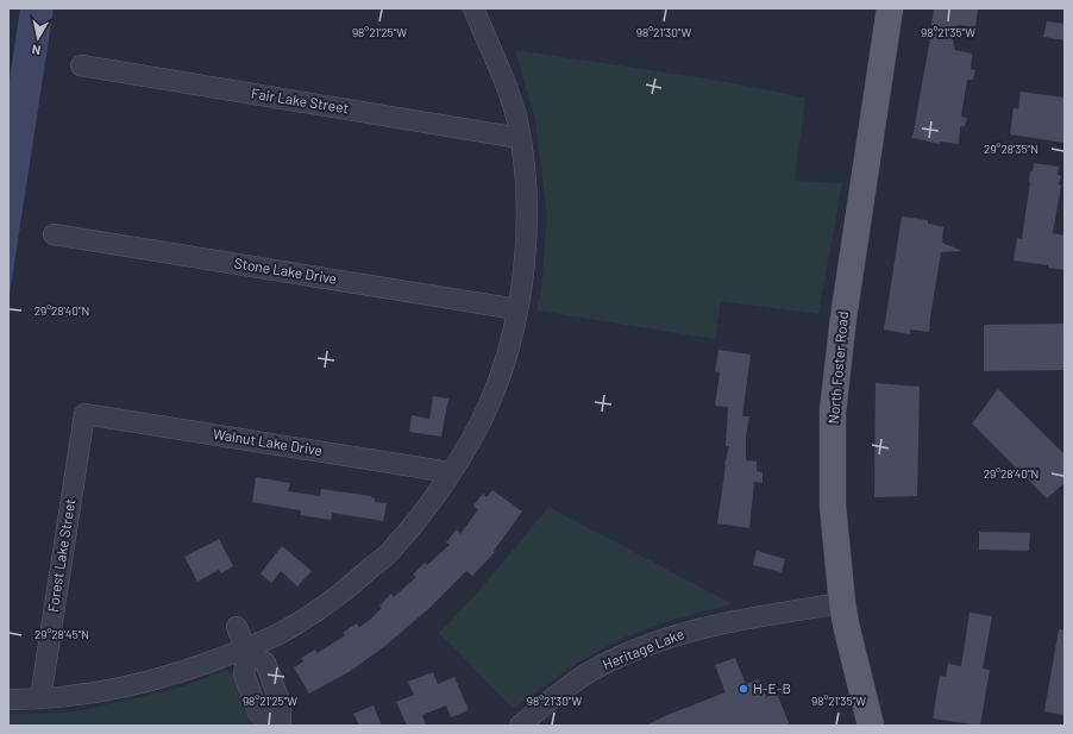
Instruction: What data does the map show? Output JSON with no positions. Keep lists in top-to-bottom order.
{
  "streets": {
    "main road": ["North Foster Road"],
    "street": [
      "Fair Lake Street",
      "Stone Lake Drive",
      "Walnut Lake Drive",
      "Forest Lake Street",
      "Heritage Lake"
    ]
  },
  "crossings": [
    ["North Foster Road", "Heritage Lake"],
    ["Walnut Lake Drive", "Forest Lake Street"]
  ],
  "places": ["H-E-B"],
  "north": "bottom",
  "coordinates": [
    "98°21'25\"W",
    "98°21'30\"W",
    "98°21'35\"W",
    "29°28'35\"N",
    "29°28'40\"N",
    "29°28'45\"N"
  ]
}
